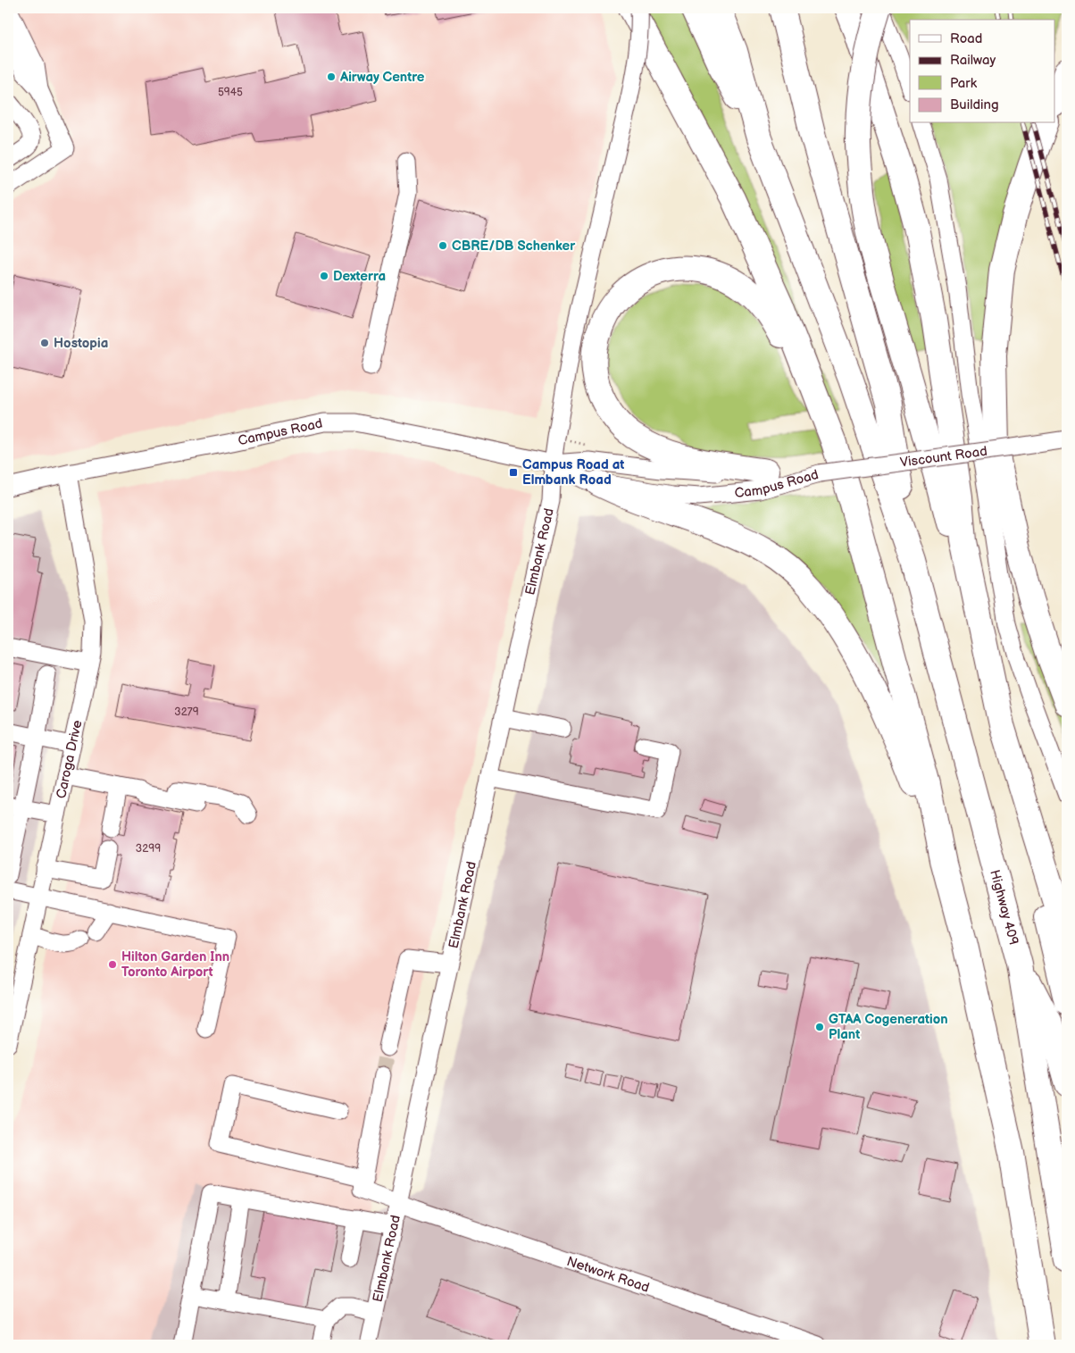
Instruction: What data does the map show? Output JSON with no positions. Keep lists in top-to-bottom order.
{
  "streets": {
    "highway": ["Highway 409"],
    "street": [
      "Campus Road",
      "Viscount Road",
      "Elmbank Road",
      "Caroga Drive",
      "Network Road"
    ]
  },
  "crossings": [
    ["Campus Road", "Viscount Road"],
    ["Campus Road", "Elmbank Road"],
    ["Campus Road", "Caroga Drive"],
    ["Elmbank Road", "Network Road"]
  ],
  "places": {
    "other": [
      "Airway Centre",
      "CBRE/DB Schenker",
      "Dexterra",
      "Hostopia",
      "Hilton Garden Inn Toronto Airport",
      "GTAA Cogeneration Plant"
    ],
    "transit": ["Campus Road at Elmbank Road"]
  },
  "house_numbers": ["5945", "3279", "3299"],
  "legend": [
    "Road",
    "Railway",
    "Park",
    "Building"
  ]
}
